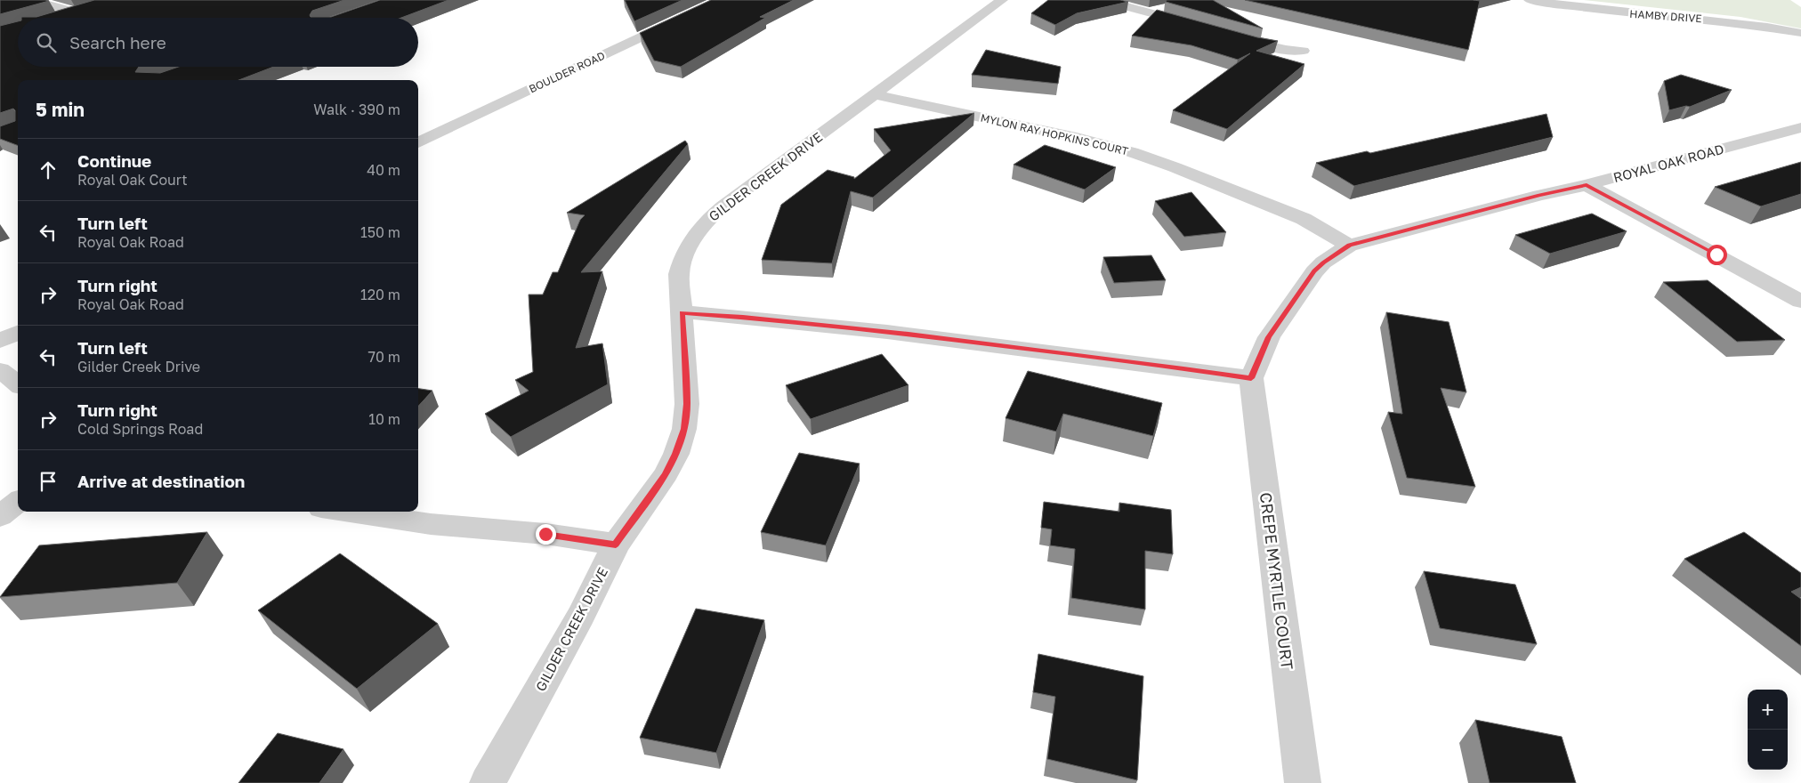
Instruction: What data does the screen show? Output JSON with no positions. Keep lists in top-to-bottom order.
{
  "streets": {
    "street": [
      "HAMBY DRIVE",
      "BOULDER ROAD",
      "MYLON RAY HOPKINS COURT",
      "ROYAL OAK ROAD",
      "GILDER CREEK DRIVE",
      "CREPE MYRTLE COURT"
    ]
  },
  "crossings": [
    ["MYLON RAY HOPKINS COURT", "ROYAL OAK ROAD"],
    ["MYLON RAY HOPKINS COURT", "GILDER CREEK DRIVE"],
    ["ROYAL OAK ROAD", "CREPE MYRTLE COURT"]
  ],
  "page": {
    "search": "Search here",
    "heading": ["5 min", "Walk · 390 m"],
    "list": [
      ["Continue", "Royal Oak Court", "40 m"],
      ["Turn left", "Royal Oak Road", "150 m"],
      ["Turn right", "Royal Oak Road", "120 m"],
      ["Turn left", "Gilder Creek Drive", "70 m"],
      ["Turn right", "Cold Springs Road", "10 m"],
      "Arrive at destination"
    ],
    "map_buttons": ["+", "−"]
  }
}
